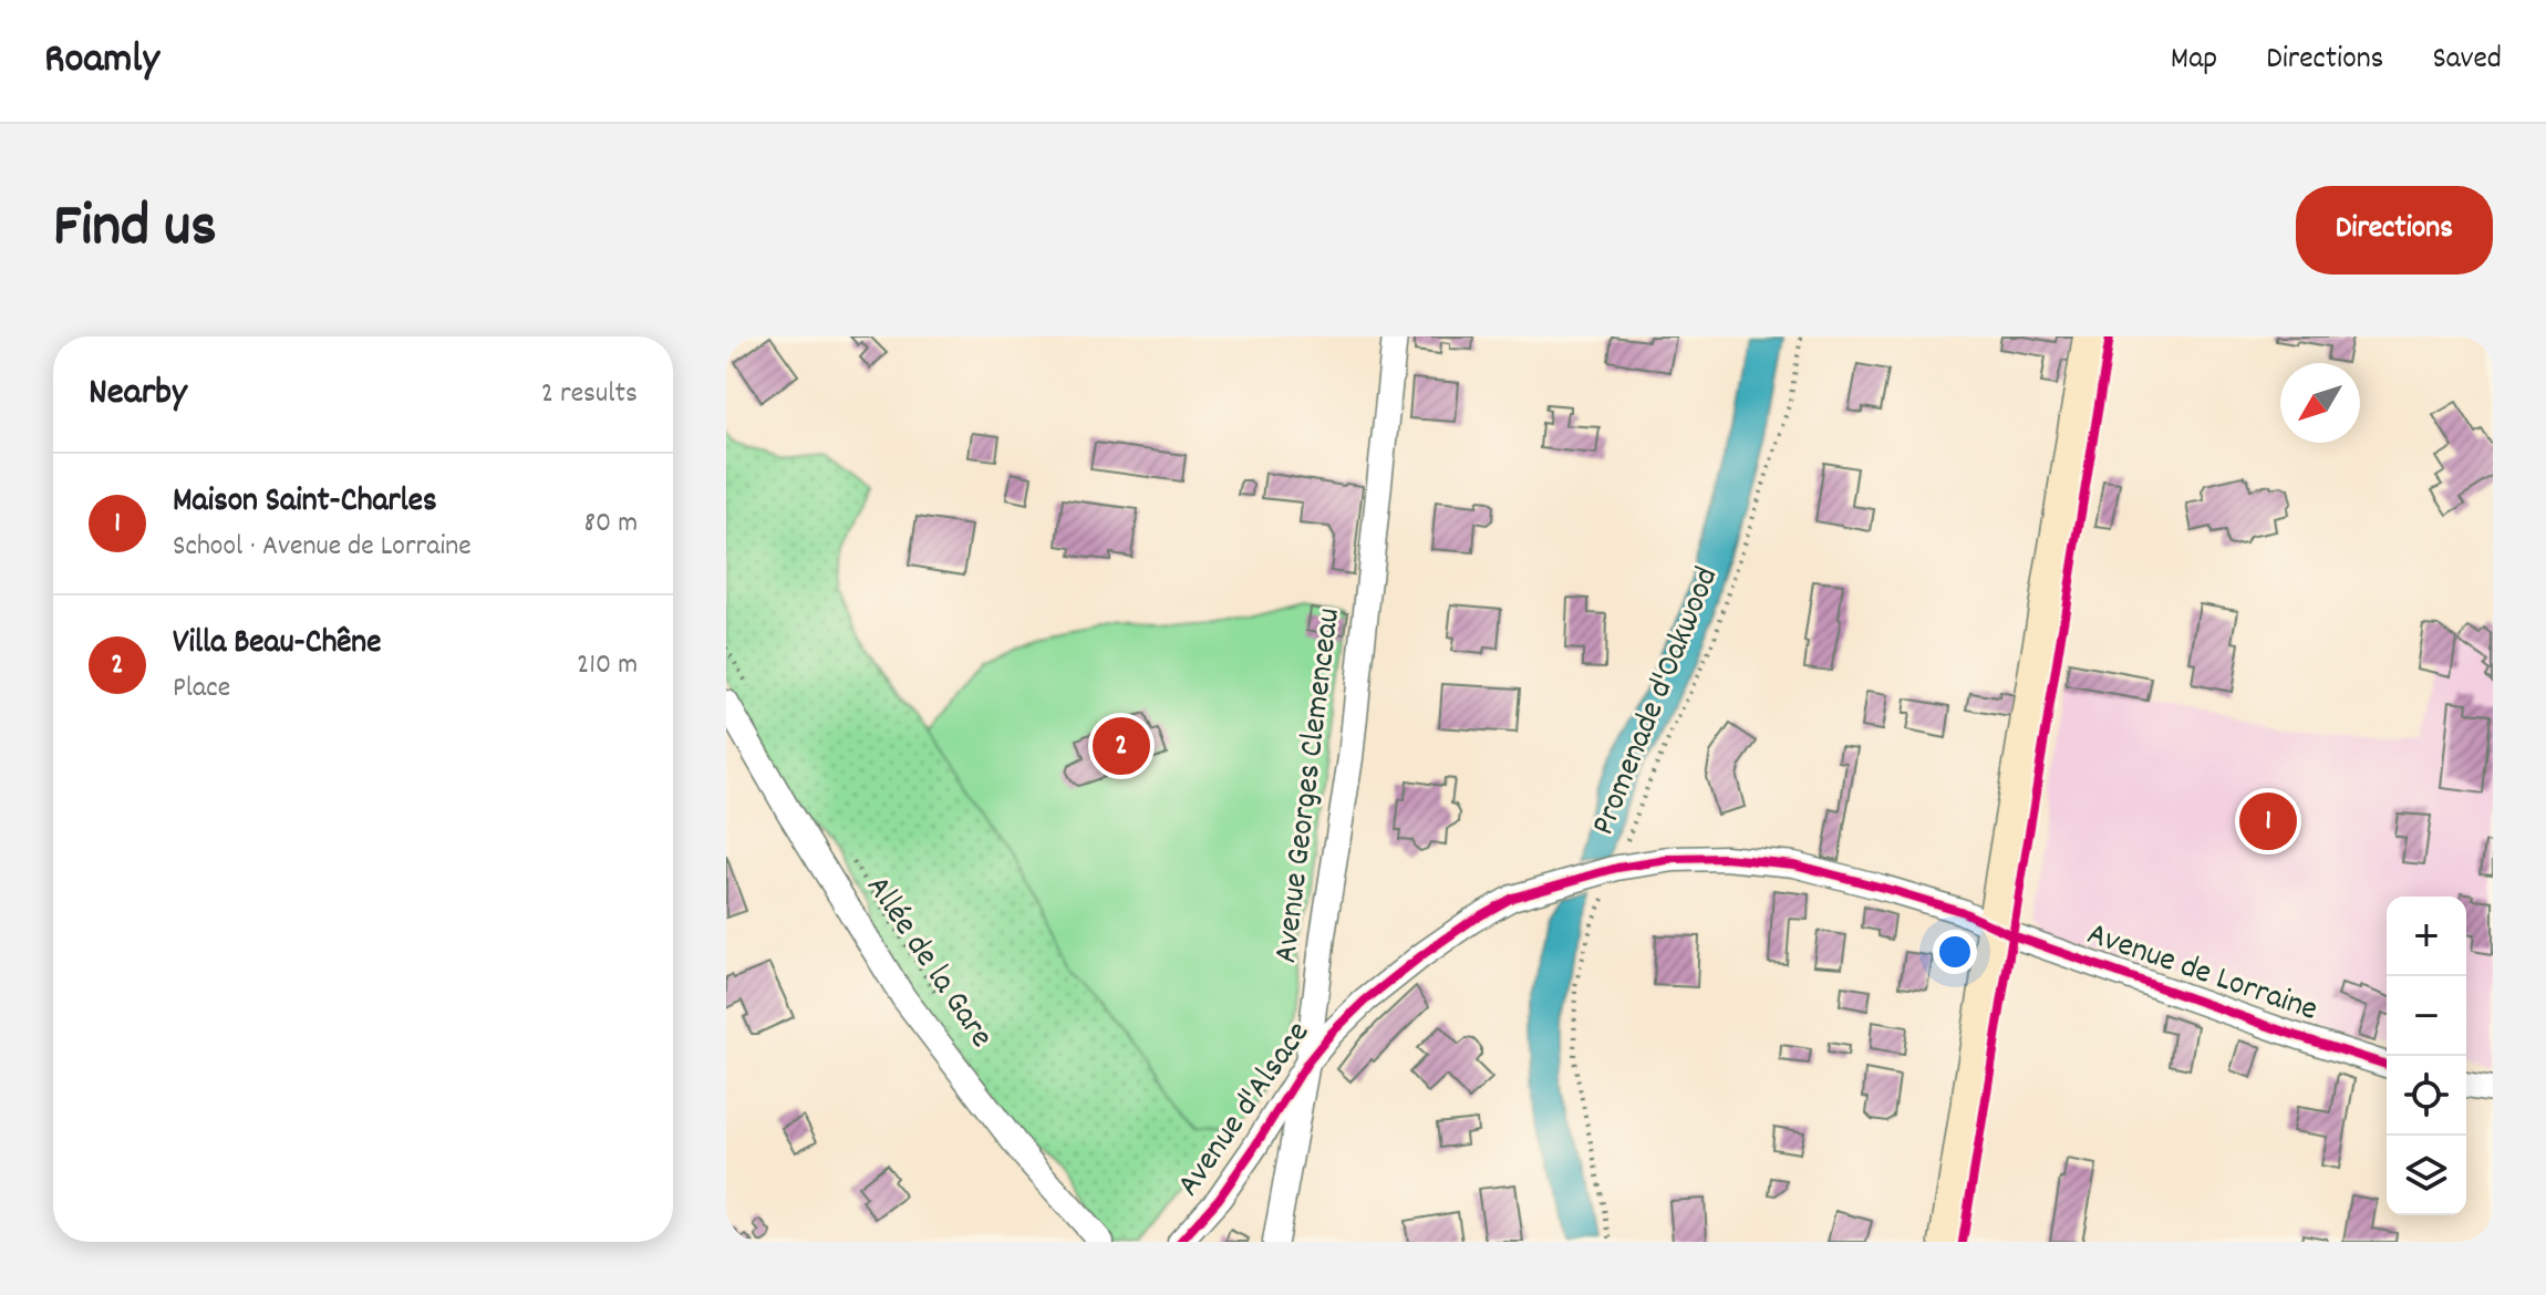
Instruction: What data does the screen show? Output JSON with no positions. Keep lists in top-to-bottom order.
{
  "streets": {
    "street": [
      "Avenue Georges Clemenceau",
      "Allée de la Gare",
      "Avenue de Lorraine",
      "Avenue d'Alsace"
    ],
    "path": ["Promenade d'Oakwood"]
  },
  "crossings": [
    ["Promenade d'Oakwood", "Avenue d'Alsace"],
    ["Avenue Georges Clemenceau", "Avenue d'Alsace"],
    ["Avenue de Lorraine", "Avenue d'Alsace"]
  ],
  "north": "bottom left",
  "page": {
    "header": "Roamly",
    "nav": ["Map", "Directions", "Saved"],
    "title": "Find us",
    "buttons": "Directions",
    "heading": ["Nearby", "2 results"],
    "list": [
      {
        "mark": "1",
        "name": "Maison Saint-Charles",
        "note": "School · Avenue de Lorraine",
        "value": "80 m"
      },
      {
        "mark": "2",
        "name": "Villa Beau-Chêne",
        "note": "Place",
        "value": "210 m"
      }
    ],
    "pins": ["2", "1"],
    "map_buttons": ["+", "−"]
  }
}
